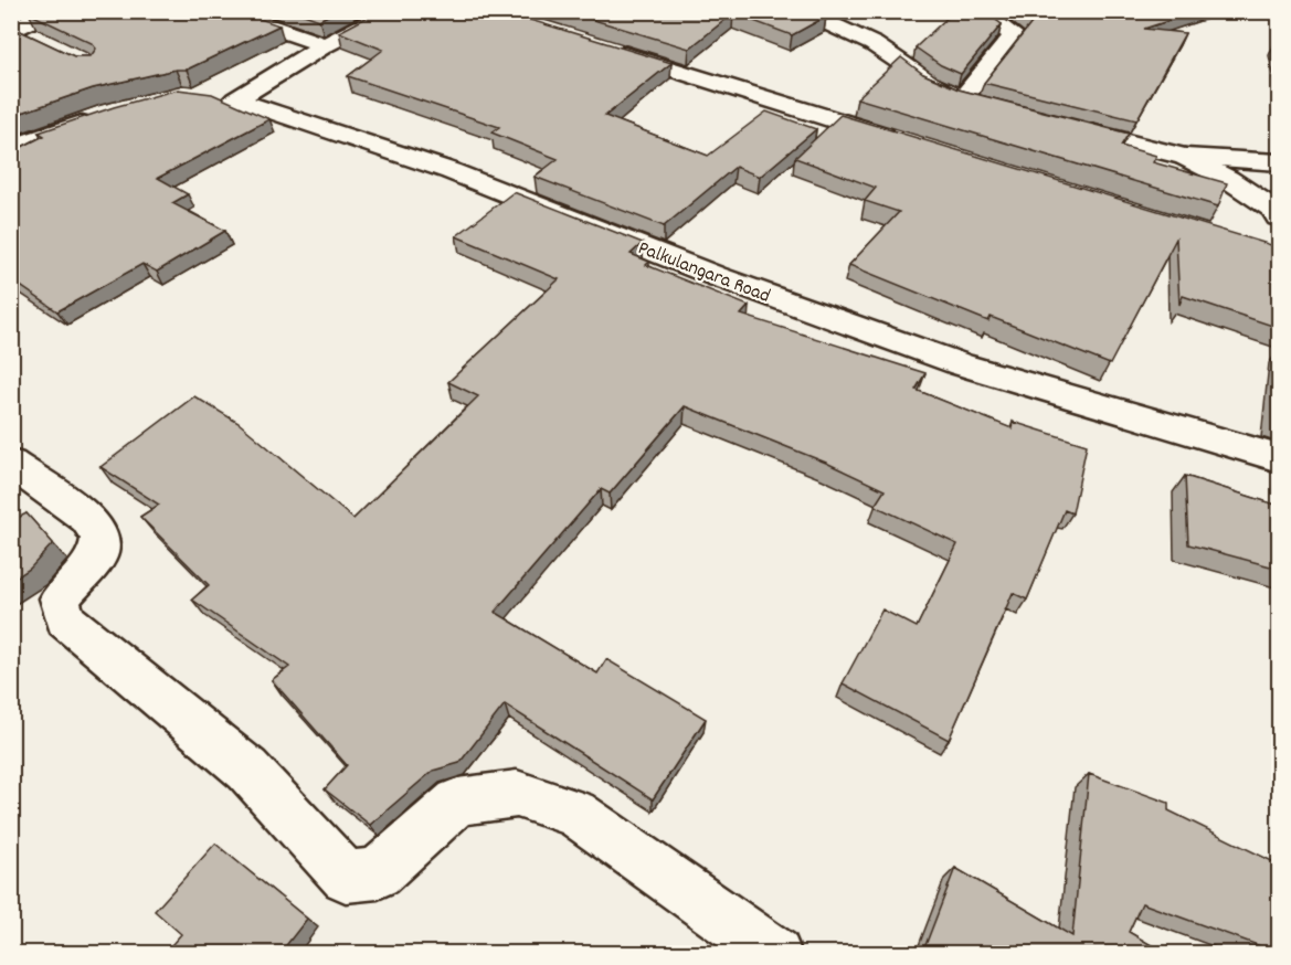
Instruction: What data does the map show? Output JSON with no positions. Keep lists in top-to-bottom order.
{
  "streets": {
    "street": ["Palkulangara Road"]
  }
}
